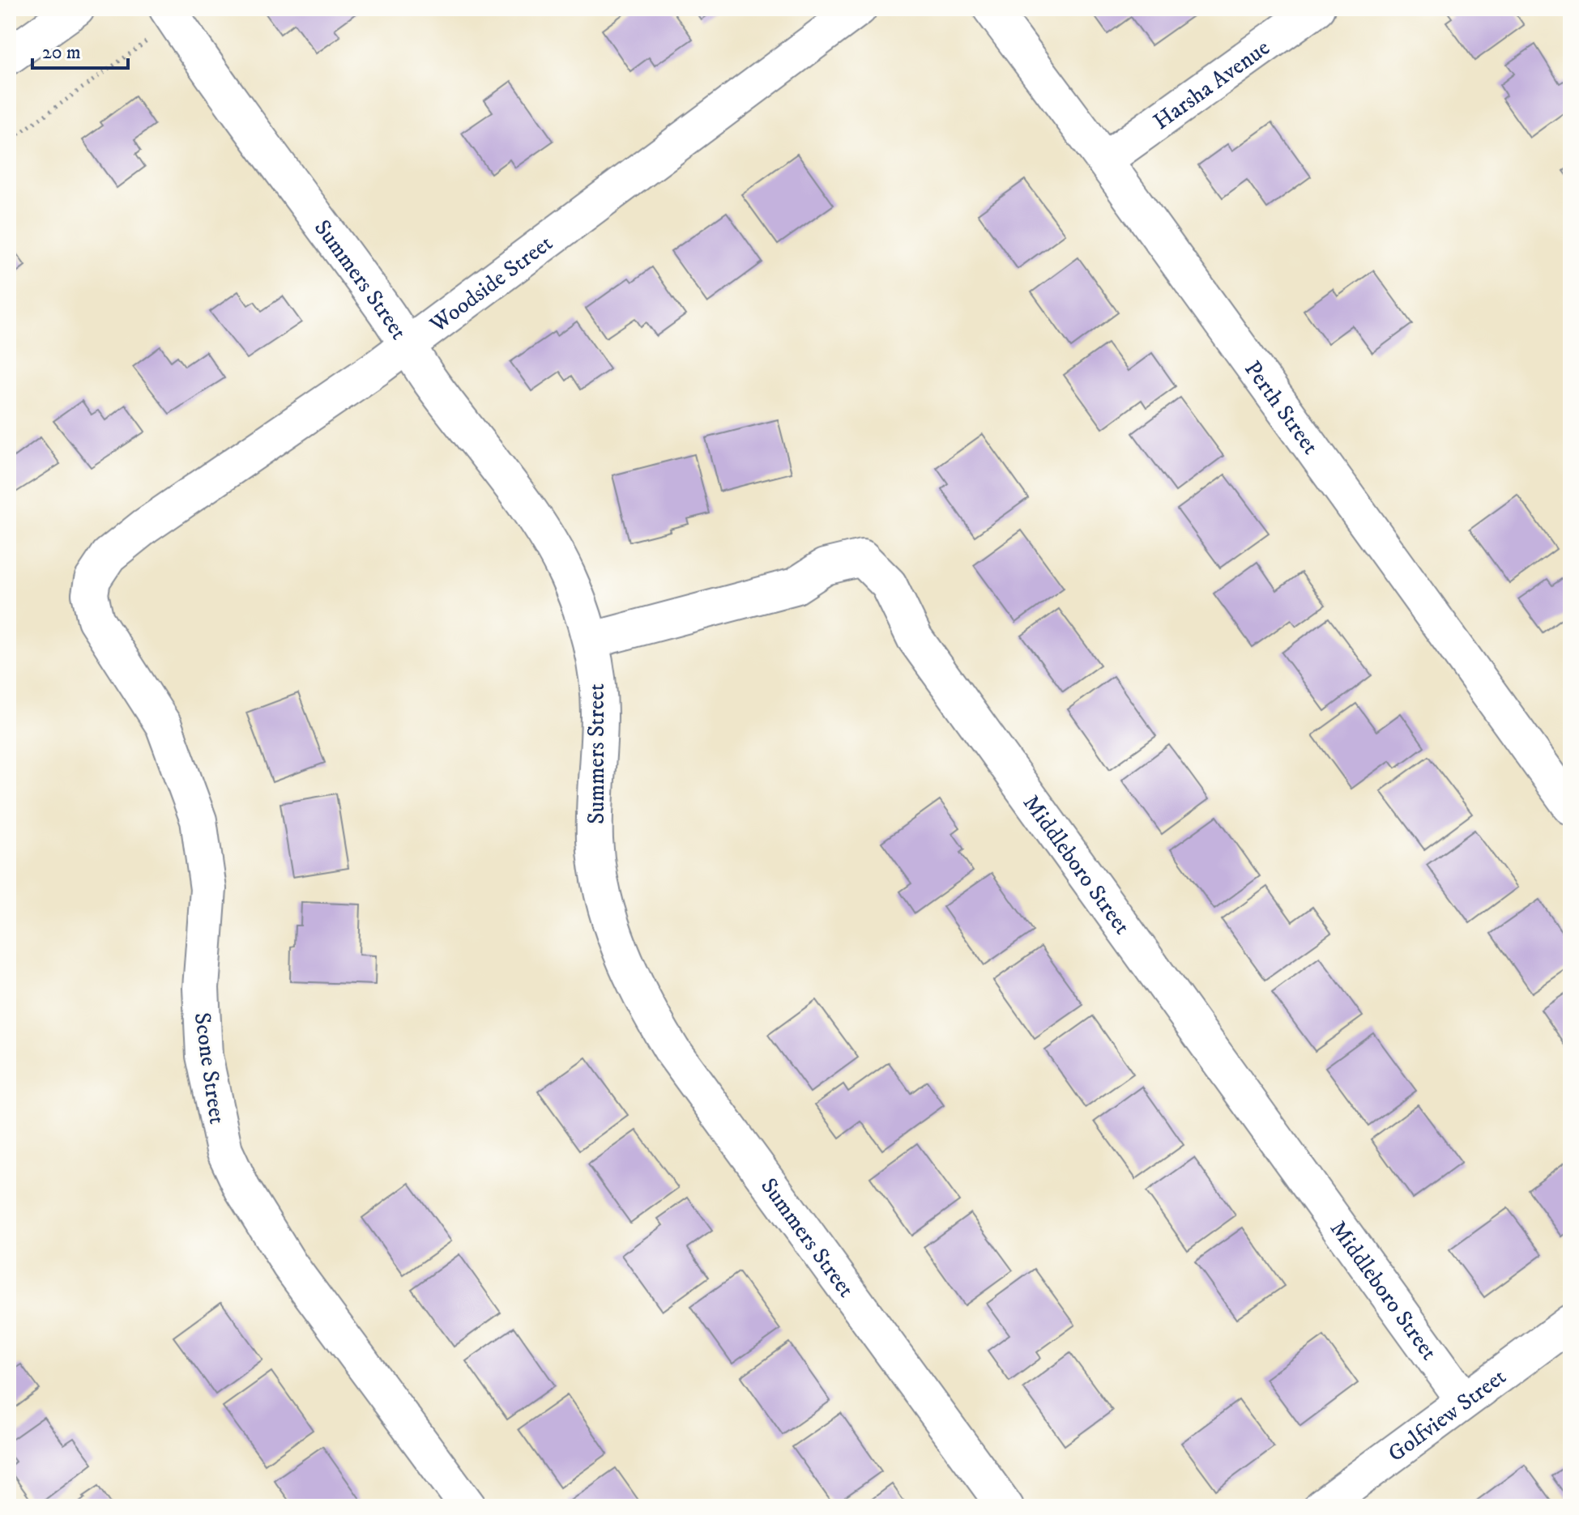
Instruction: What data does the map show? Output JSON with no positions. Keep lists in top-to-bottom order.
{
  "streets": {
    "street": [
      "Harsha Avenue",
      "Summers Street",
      "Woodside Street",
      "Perth Street",
      "Middleboro Street",
      "Scone Street",
      "Golfview Street"
    ]
  },
  "crossings": [
    ["Harsha Avenue", "Perth Street"],
    ["Summers Street", "Woodside Street"],
    ["Summers Street", "Middleboro Street"],
    ["Woodside Street", "Scone Street"],
    ["Middleboro Street", "Golfview Street"]
  ],
  "scale_bar": "20 m"
}
